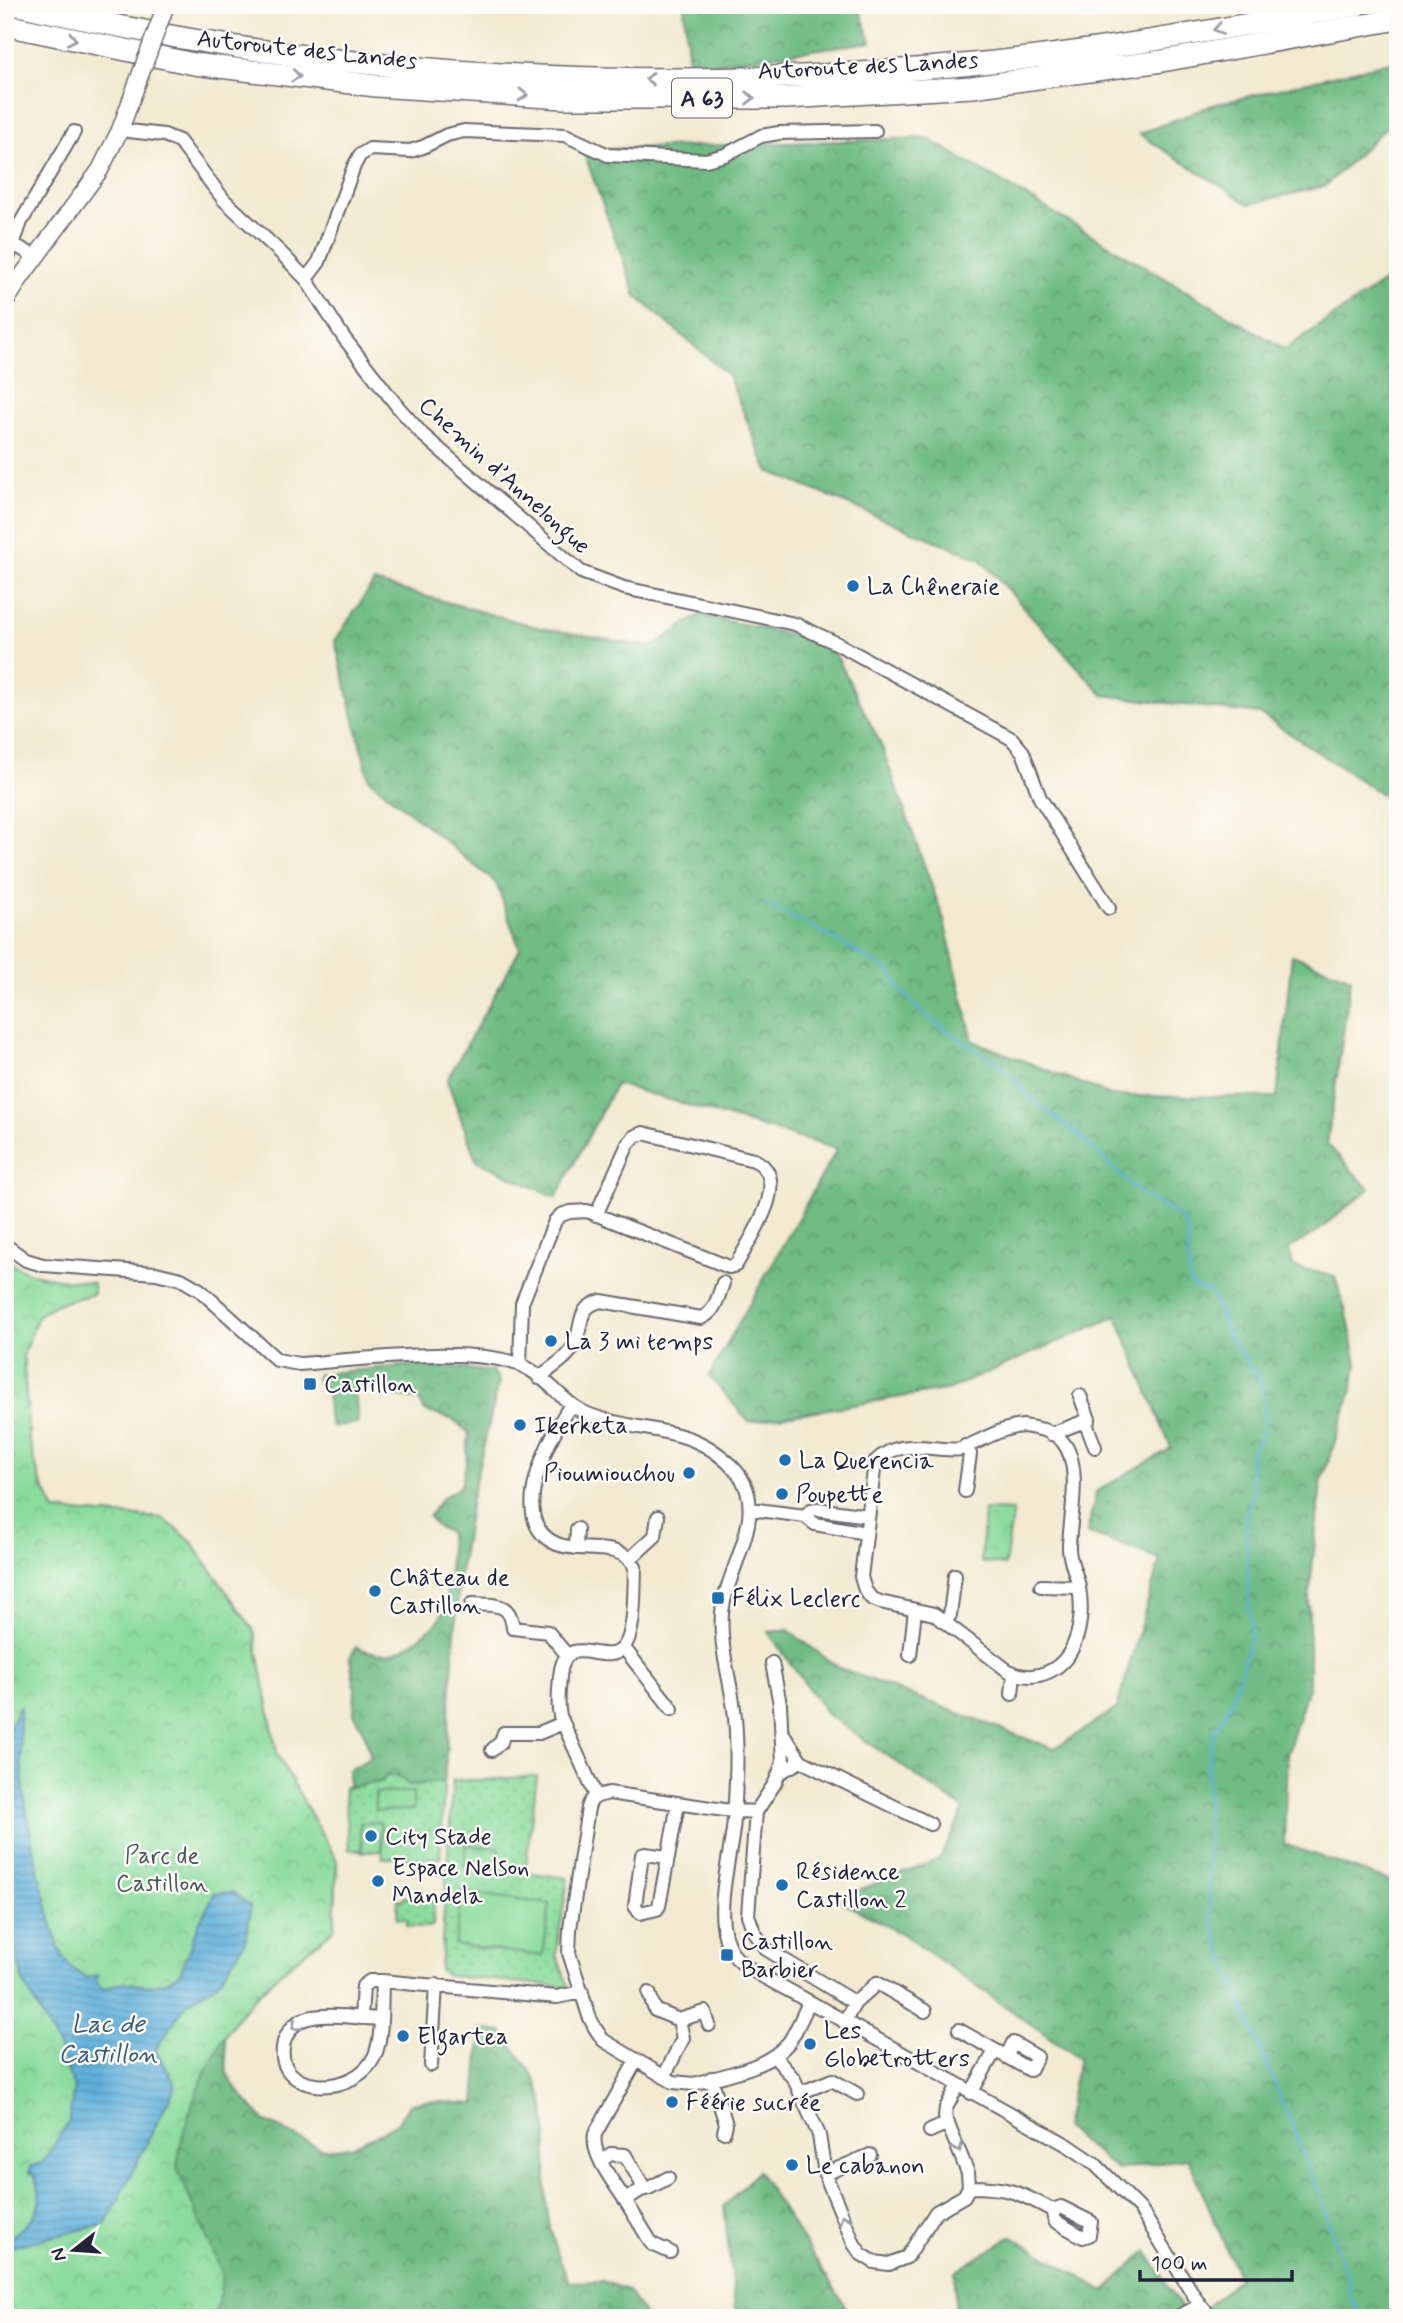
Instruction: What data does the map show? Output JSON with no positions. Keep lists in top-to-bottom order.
{
  "streets": {
    "highway": ["Autoroute des Landes", "A 63"],
    "street": ["Chemin d’Annelongue"]
  },
  "water": ["Lac de Castillon"],
  "parks": ["Parc de Castillon"],
  "places": {
    "other": [
      "La Chêneraie",
      "La 3 mi temps",
      "Ikerketa",
      "La Querencia",
      "Pioumiouchou",
      "Poupette",
      "Château de Castillon",
      "City Stade",
      "Espace Nelson Mandela",
      "Résidence Castillon 2",
      "Elgartea",
      "Les Globetrotters",
      "Féérie sucrée",
      "Le cabanon"
    ],
    "transit": ["Castillon", "Félix Leclerc", "Castillon Barbier"]
  },
  "scale_bar": "100 m",
  "north": "left"
}
